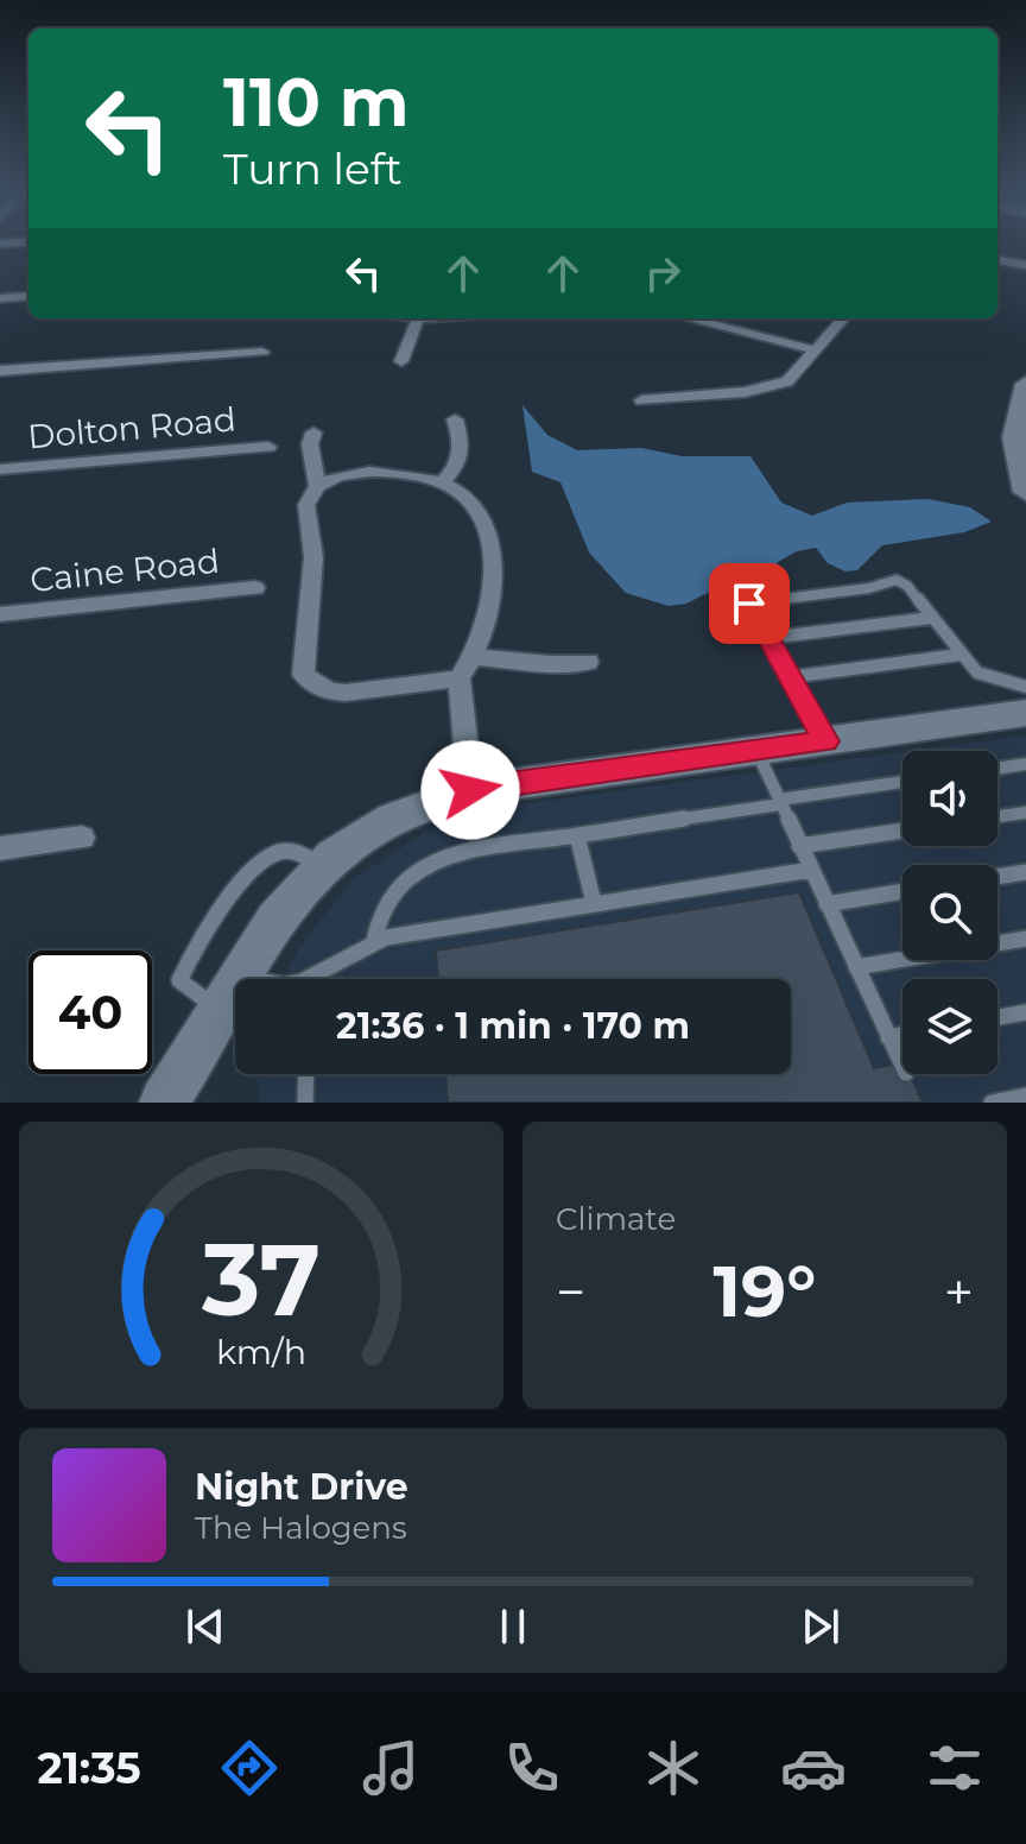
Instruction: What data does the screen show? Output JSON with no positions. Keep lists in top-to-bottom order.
{
  "streets": {
    "street": ["Dolton Road", "Caine Road"]
  },
  "page": {
    "turn": ["110 m", "Turn left"],
    "limit": "40",
    "trip": "21:36 · 1 min · 170 m",
    "tile": "Climate",
    "heat": ["−", "19°", "+"],
    "song": ["Night Drive", "The Halogens"],
    "tabs": "21:35",
    "gauge": ["37", "km/h"]
  }
}
